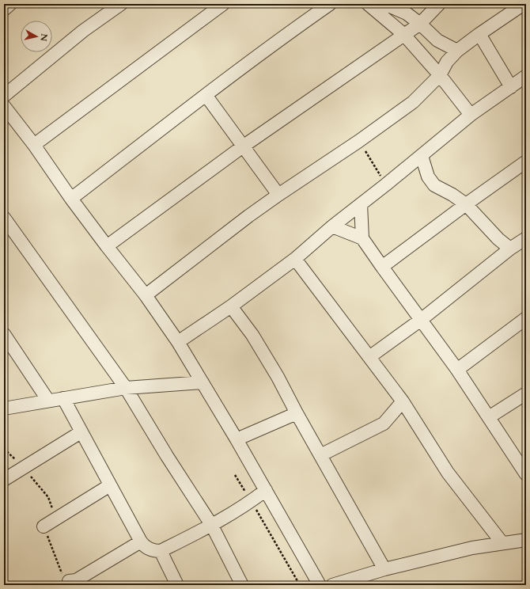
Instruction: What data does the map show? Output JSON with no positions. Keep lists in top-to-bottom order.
{
  "north": "right"
}
